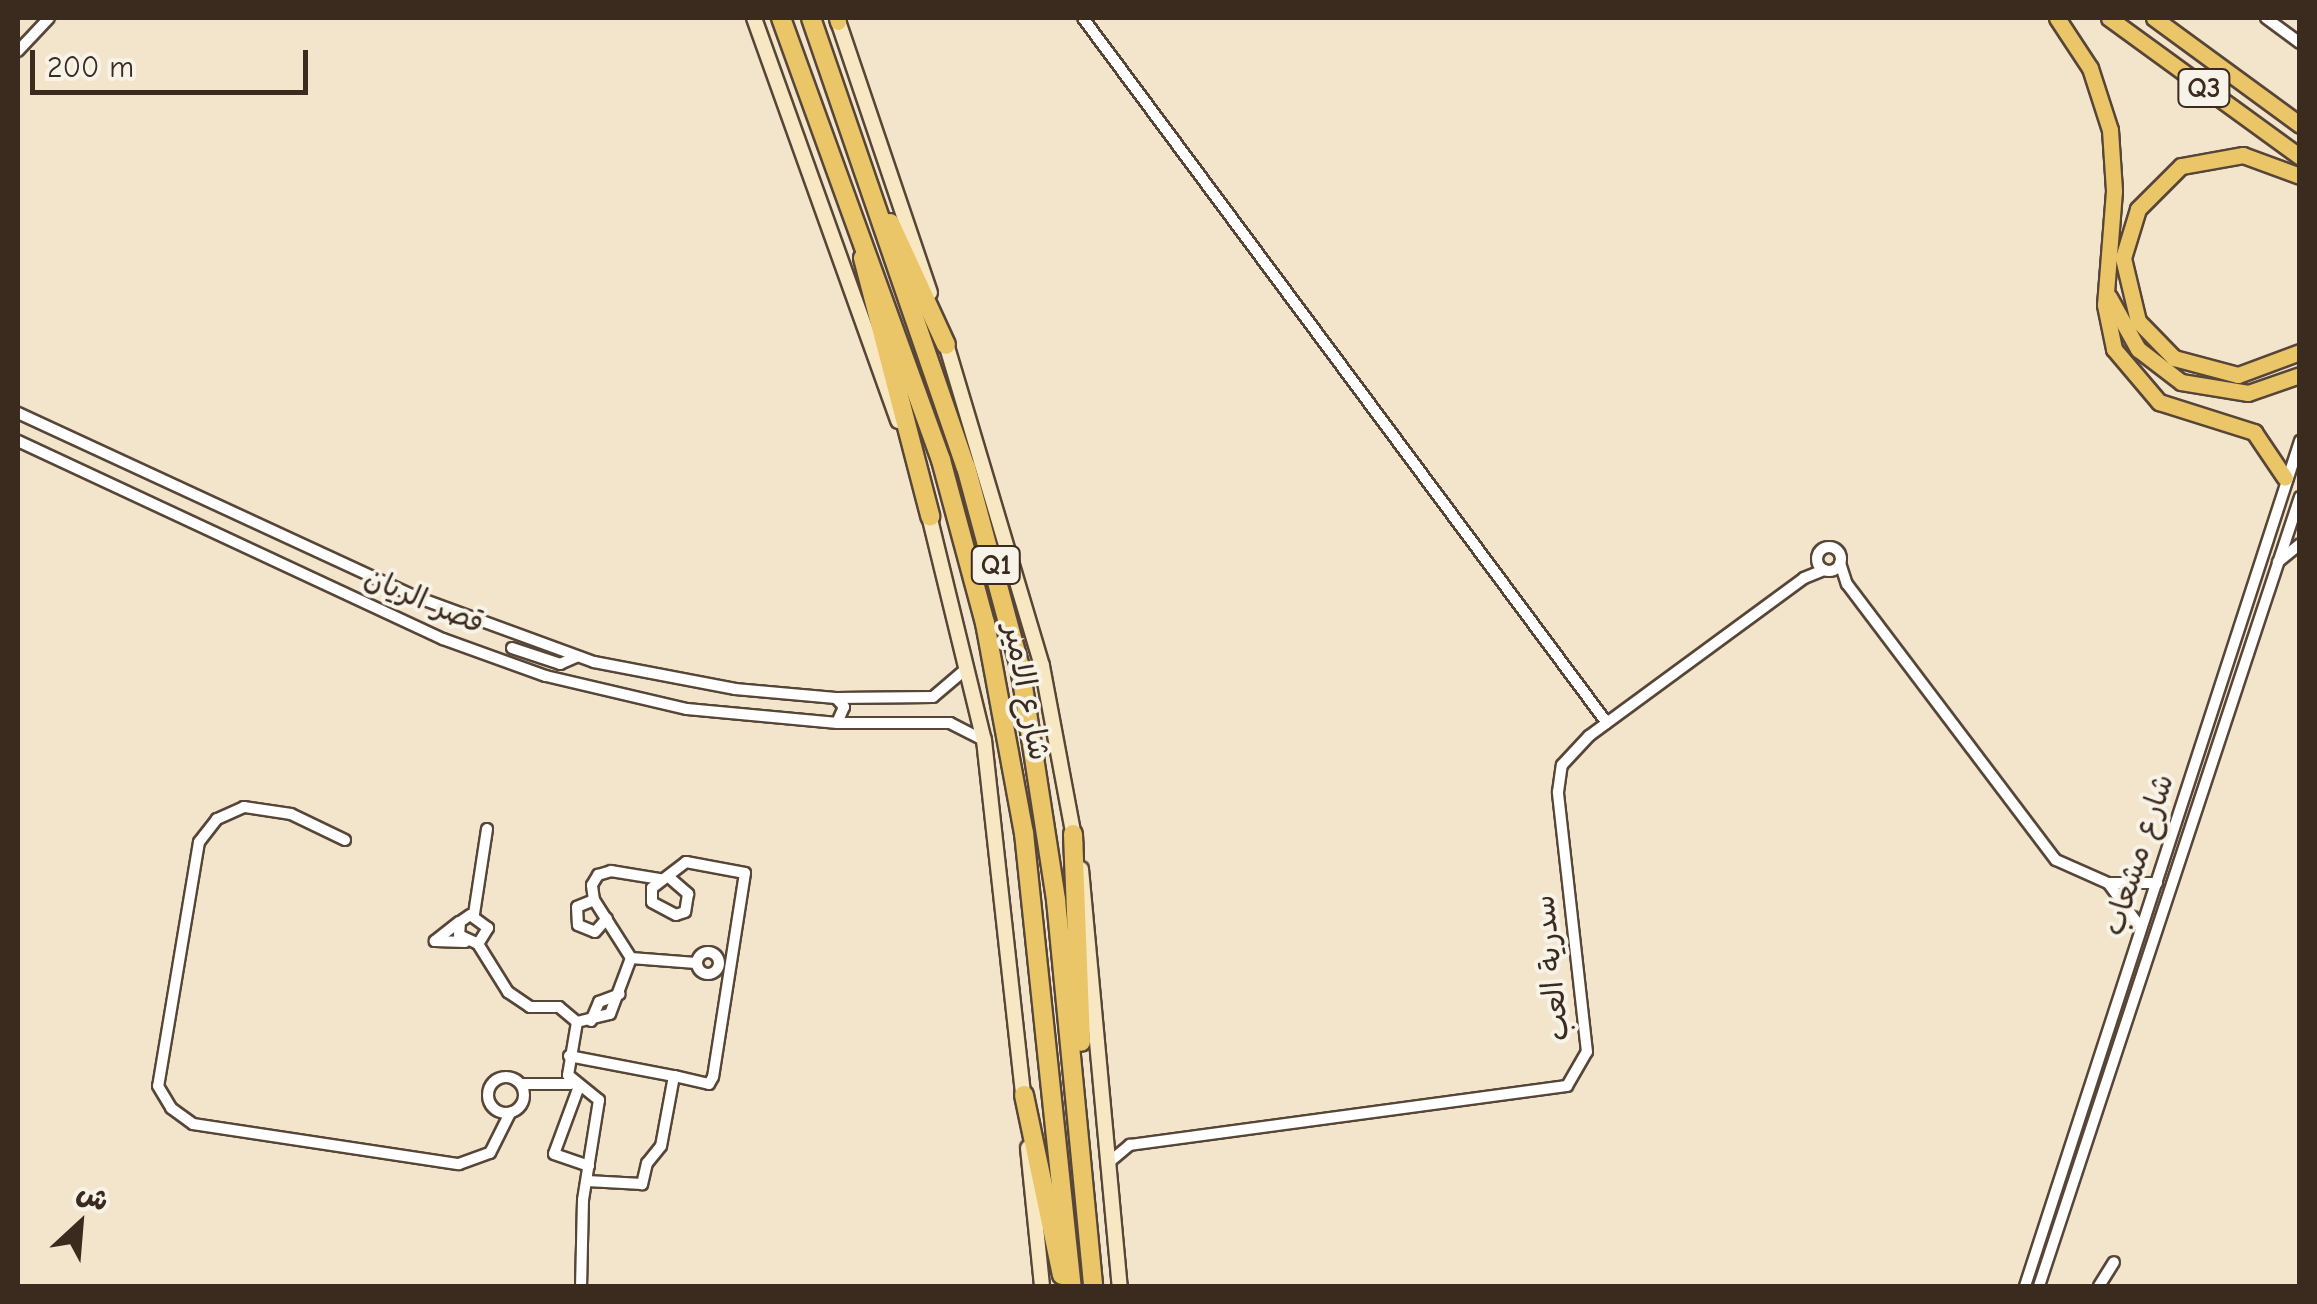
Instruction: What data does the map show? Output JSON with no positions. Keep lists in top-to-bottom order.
{
  "streets": {
    "highway": ["Q1", "شارع الامير"],
    "main road": ["Q3"],
    "street": ["قصر الريان", "شارع مشعاب", "سدرية العب"]
  },
  "crossings": [
    ["قصر الريان", "شارع الامير"]
  ],
  "scale_bar": "200 m",
  "north": "top right"
}
